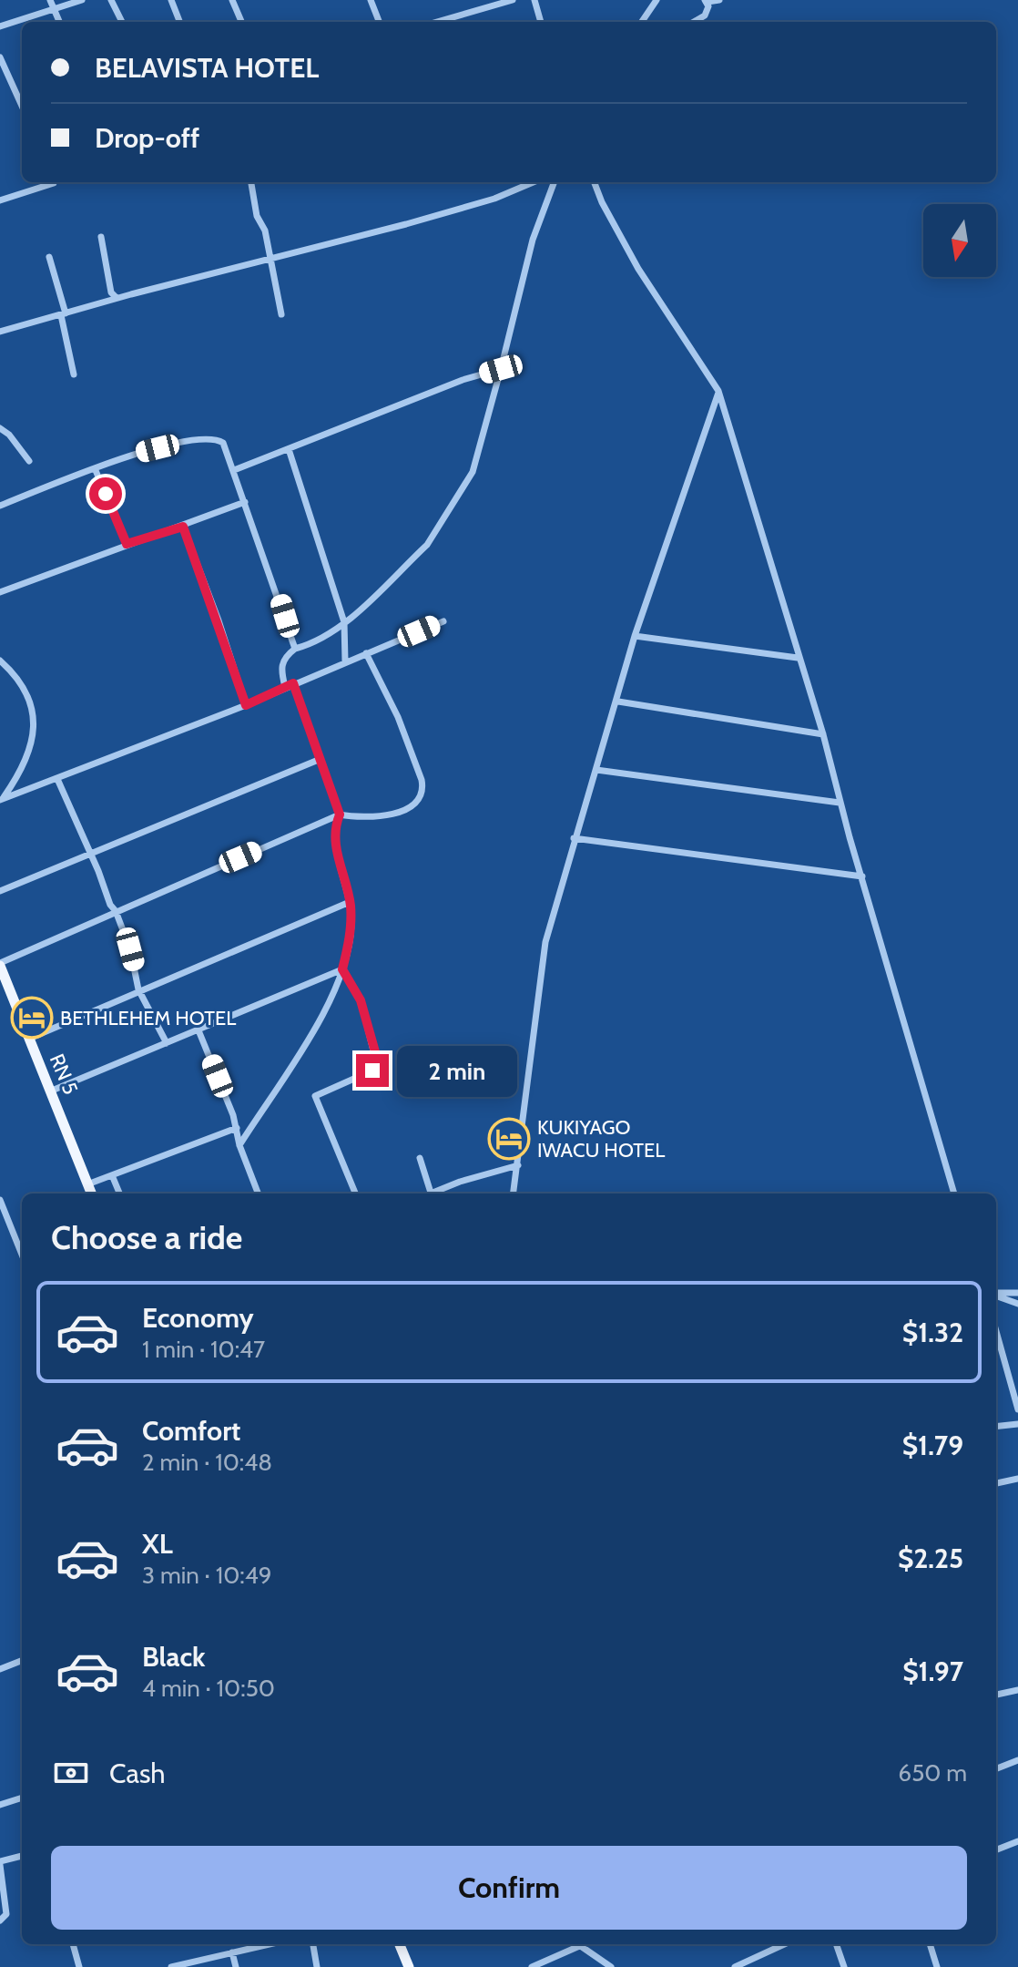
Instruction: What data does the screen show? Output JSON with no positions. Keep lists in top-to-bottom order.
{
  "streets": {
    "main road": ["RN 5"]
  },
  "places": {
    "hotel": ["BETHLEHEM HOTEL", "KUKIYAGO IWACU HOTEL"]
  },
  "north": "bottom",
  "page": {
    "banner": ["BELAVISTA HOTEL", "Drop-off"],
    "bubble": "2 min",
    "heading": "Choose a ride",
    "list": [
      {
        "name": "Economy",
        "note": "1 min · 10:47",
        "value": "$1.32"
      },
      {
        "name": "Comfort",
        "note": "2 min · 10:48",
        "value": "$1.79"
      },
      {
        "name": "XL",
        "note": "3 min · 10:49",
        "value": "$2.25"
      },
      {
        "name": "Black",
        "note": "4 min · 10:50",
        "value": "$1.97"
      }
    ],
    "pay": ["Cash", "650 m"],
    "buttons": "Confirm"
  }
}
